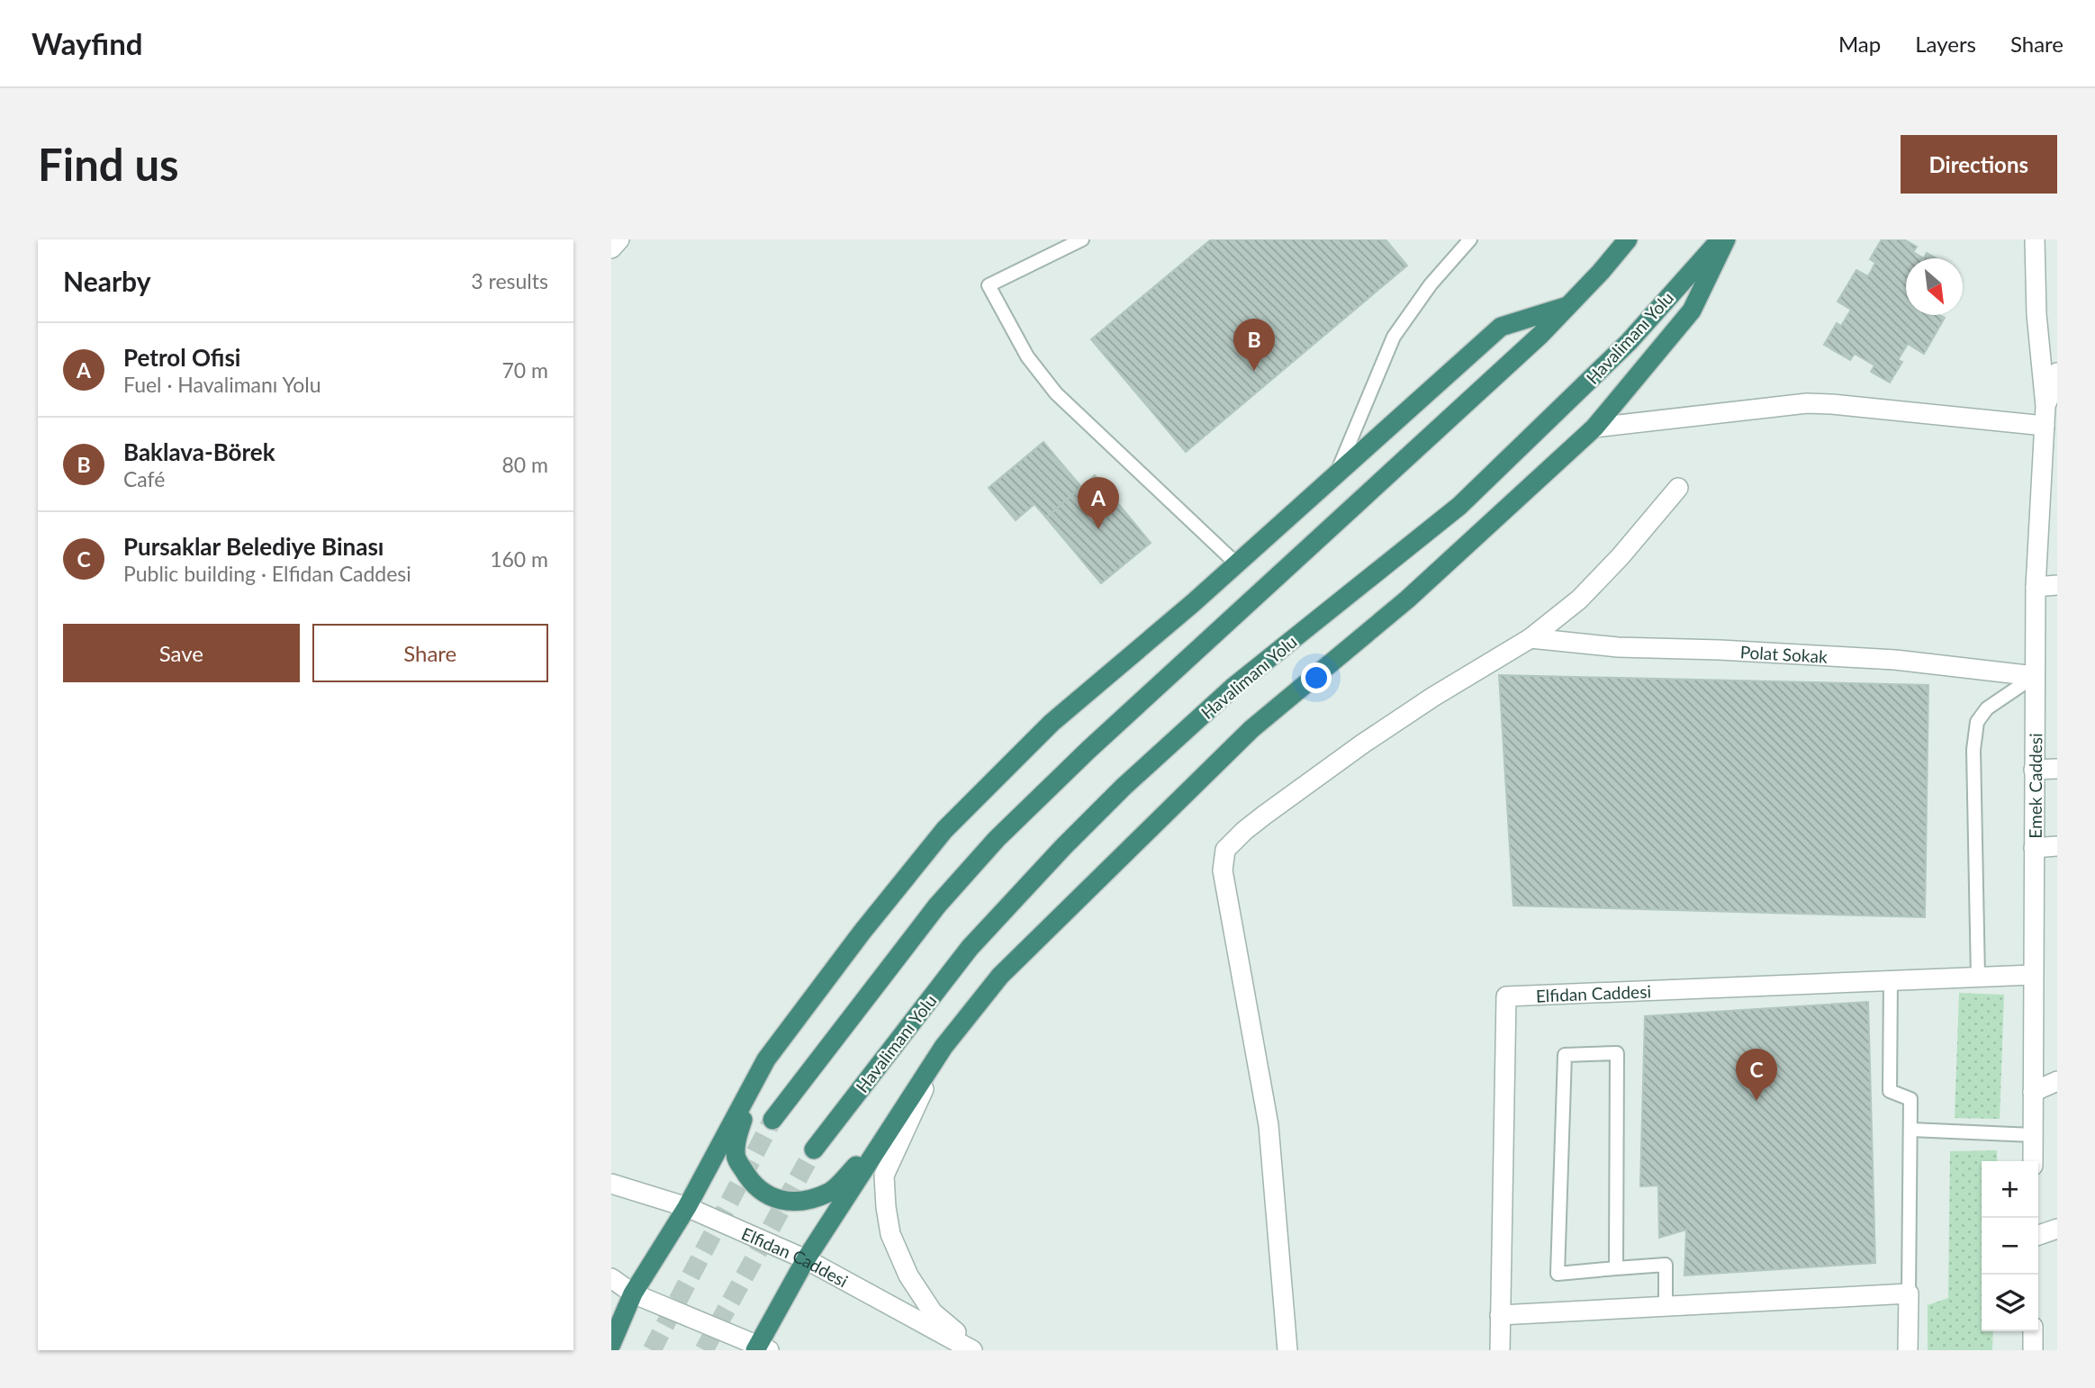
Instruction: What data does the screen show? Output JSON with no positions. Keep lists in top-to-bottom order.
{
  "streets": {
    "highway": ["Havalimanı Yolu"],
    "street": ["Polat Sokak", "Emek Caddesi", "Elfidan Caddesi"]
  },
  "crossings": [
    ["Polat Sokak", "Emek Caddesi"],
    ["Emek Caddesi", "Elfidan Caddesi"]
  ],
  "north": "bottom right",
  "page": {
    "header": "Wayfind",
    "nav": ["Map", "Layers", "Share"],
    "buttons": [
      "Directions",
      ["Save", "Share"]
    ],
    "title": "Find us",
    "heading": ["Nearby", "3 results"],
    "pins": ["B", "A", "C"],
    "list": [
      {
        "mark": "A",
        "name": "Petrol Ofisi",
        "note": "Fuel · Havalimanı Yolu",
        "value": "70 m"
      },
      {
        "mark": "B",
        "name": "Baklava-Börek",
        "note": "Café",
        "value": "80 m"
      },
      {
        "mark": "C",
        "name": "Pursaklar Belediye Binası",
        "note": "Public building · Elfidan Caddesi",
        "value": "160 m"
      }
    ],
    "map_buttons": ["+", "−"]
  }
}
